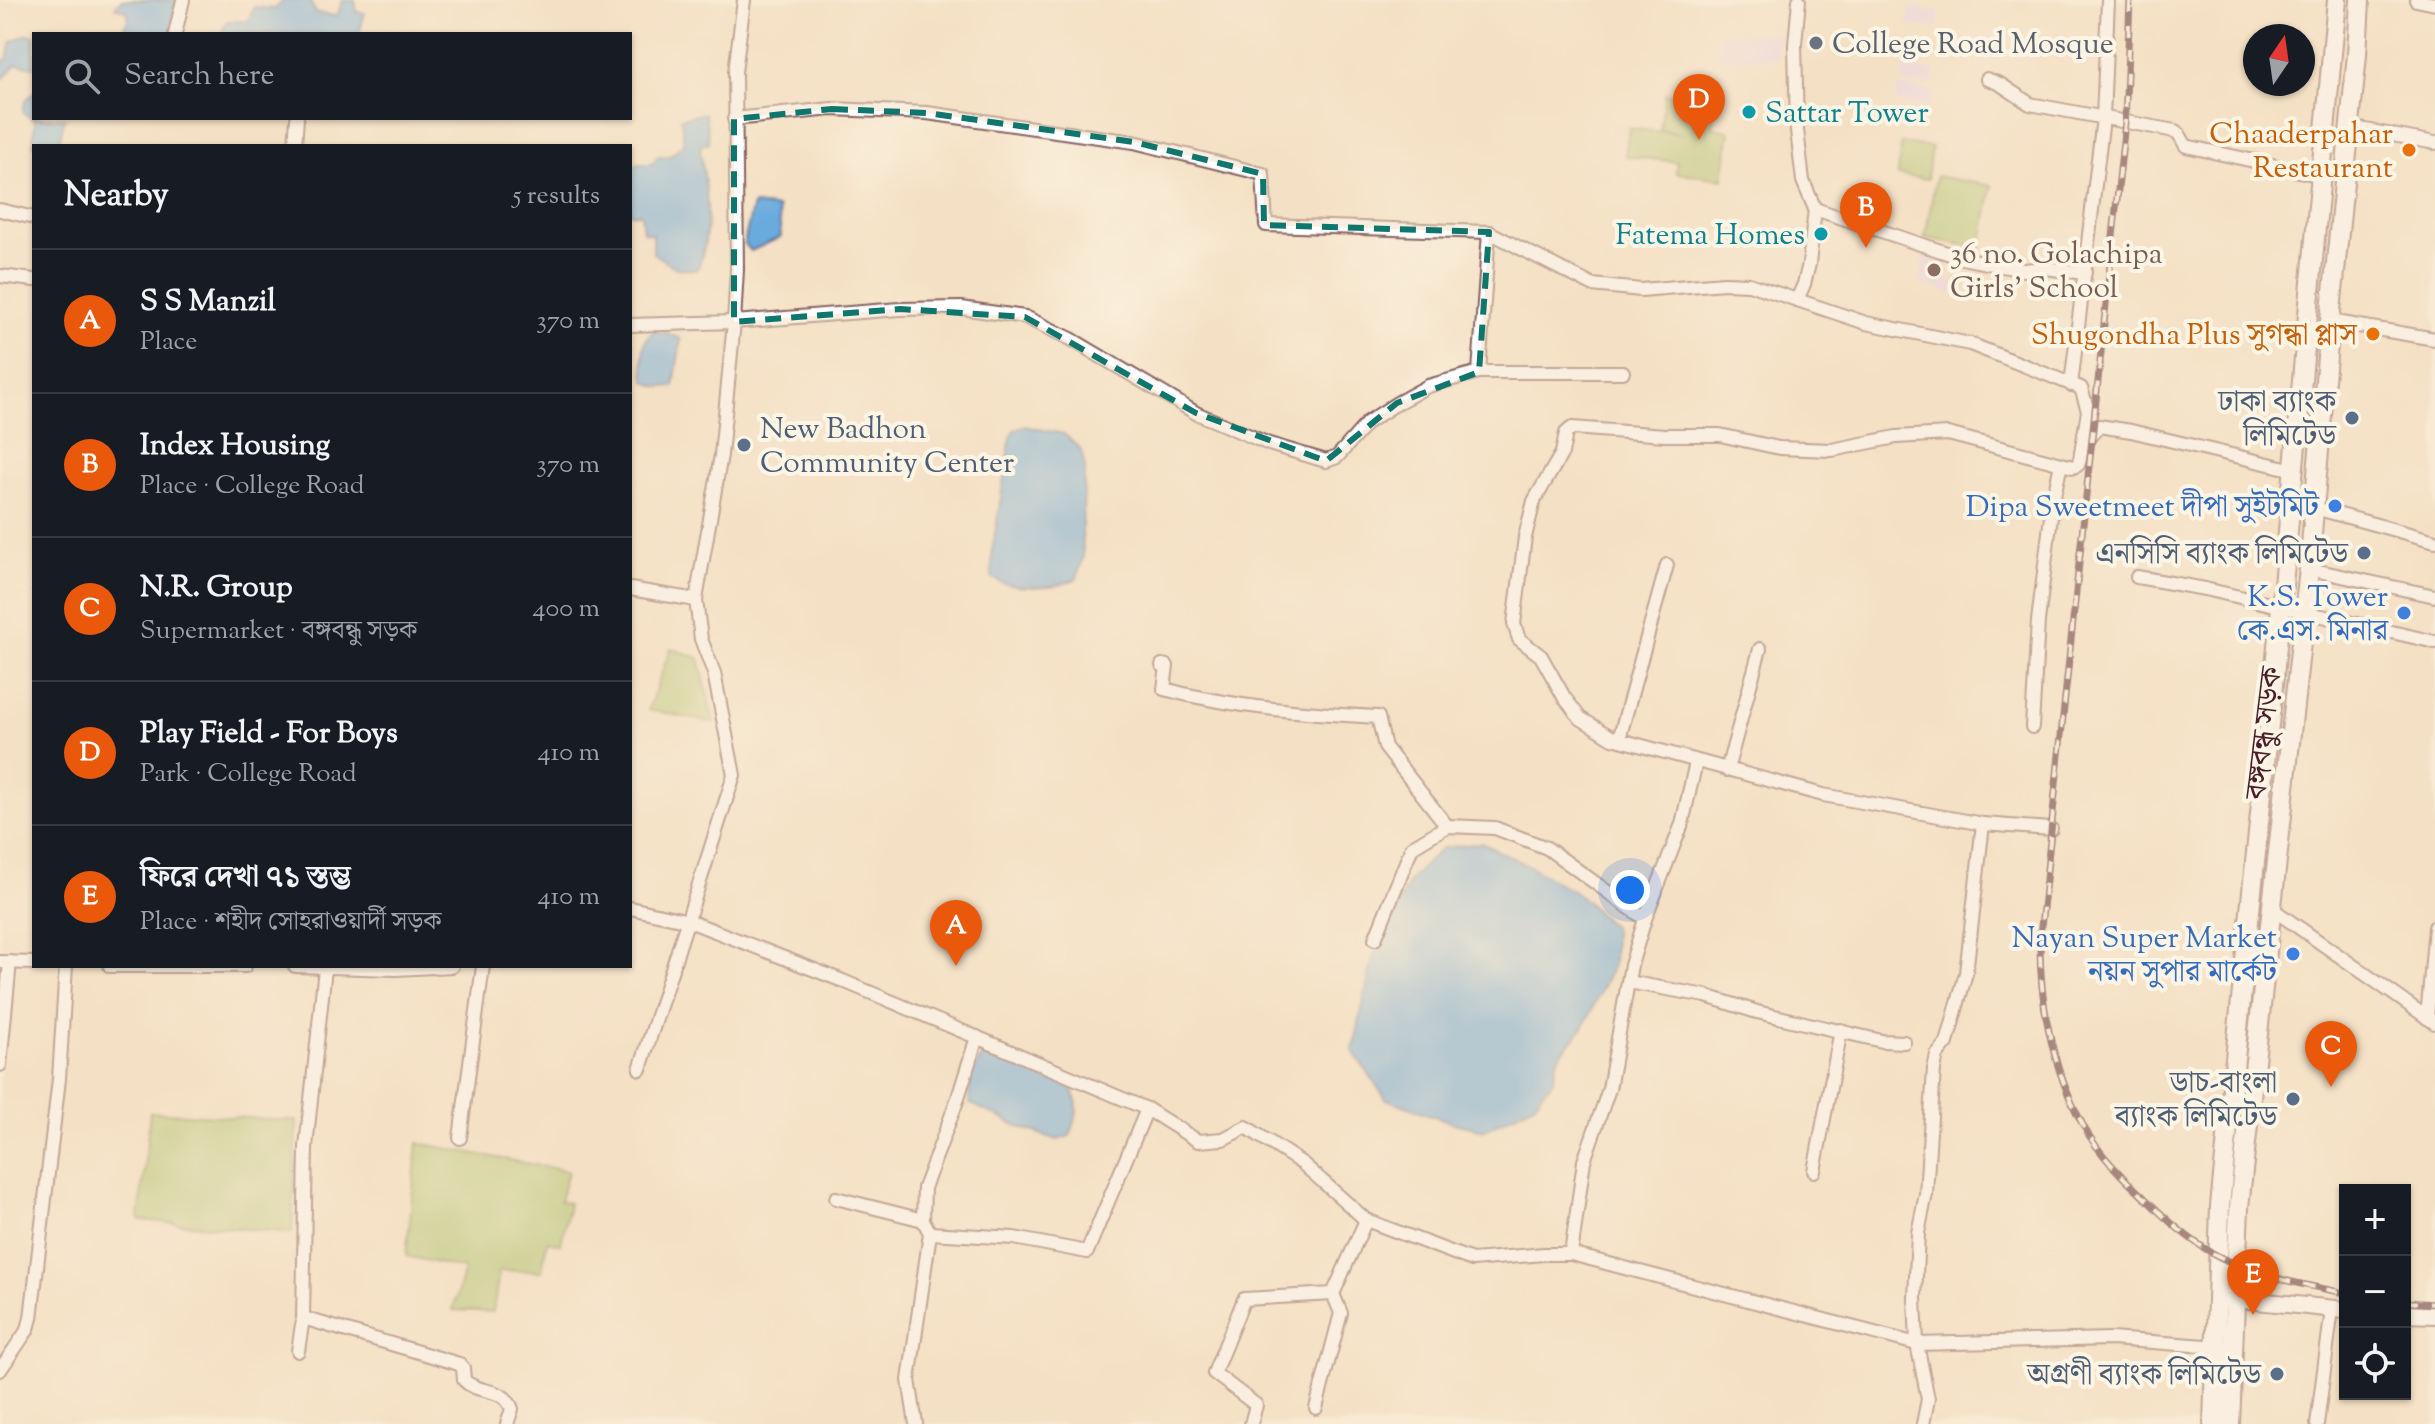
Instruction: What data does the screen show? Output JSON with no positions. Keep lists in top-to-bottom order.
{
  "streets": {
    "main road": ["বঙ্গবন্ধু সড়ক"]
  },
  "places": [
    "College Road Mosque",
    "Sattar Tower",
    "Chaaderpahar Restaurant",
    "Fatema Homes",
    "36 no. Golachipa Girls' School",
    "Shugondha Plus সুগন্ধা প্লাস",
    "ঢাকা ব্যাংক লিমিটেড",
    "New Badhon Community Center",
    "Dipa Sweetmeet দীপা সুইটমিট",
    "এনসিসি ব্যাংক লিমিটেড",
    "K.S. Tower কে.এস. মিনার",
    "Nayan Super Market নয়ন সুপার মার্কেট",
    "ডাচ-বাংলা ব্যাংক লিমিটেড",
    "অগ্রণী ব্যাংক লিমিটেড"
  ],
  "north": "top",
  "page": {
    "search": "Search here",
    "pins": [
      "D",
      "B",
      "A",
      "C",
      "E"
    ],
    "heading": ["Nearby", "5 results"],
    "list": [
      {
        "mark": "A",
        "name": "S S Manzil",
        "note": "Place",
        "value": "370 m"
      },
      {
        "mark": "B",
        "name": "Index Housing",
        "note": "Place · College Road",
        "value": "370 m"
      },
      {
        "mark": "C",
        "name": "N.R. Group",
        "note": "Supermarket · বঙ্গবন্ধু সড়ক",
        "value": "400 m"
      },
      {
        "mark": "D",
        "name": "Play Field - For Boys",
        "note": "Park · College Road",
        "value": "410 m"
      },
      {
        "mark": "E",
        "name": "ফিরে দেখা ৭১ স্তম্ভ",
        "note": "Place · শহীদ সোহরাওয়ার্দী সড়ক",
        "value": "410 m"
      }
    ],
    "map_buttons": ["+", "−"]
  }
}
